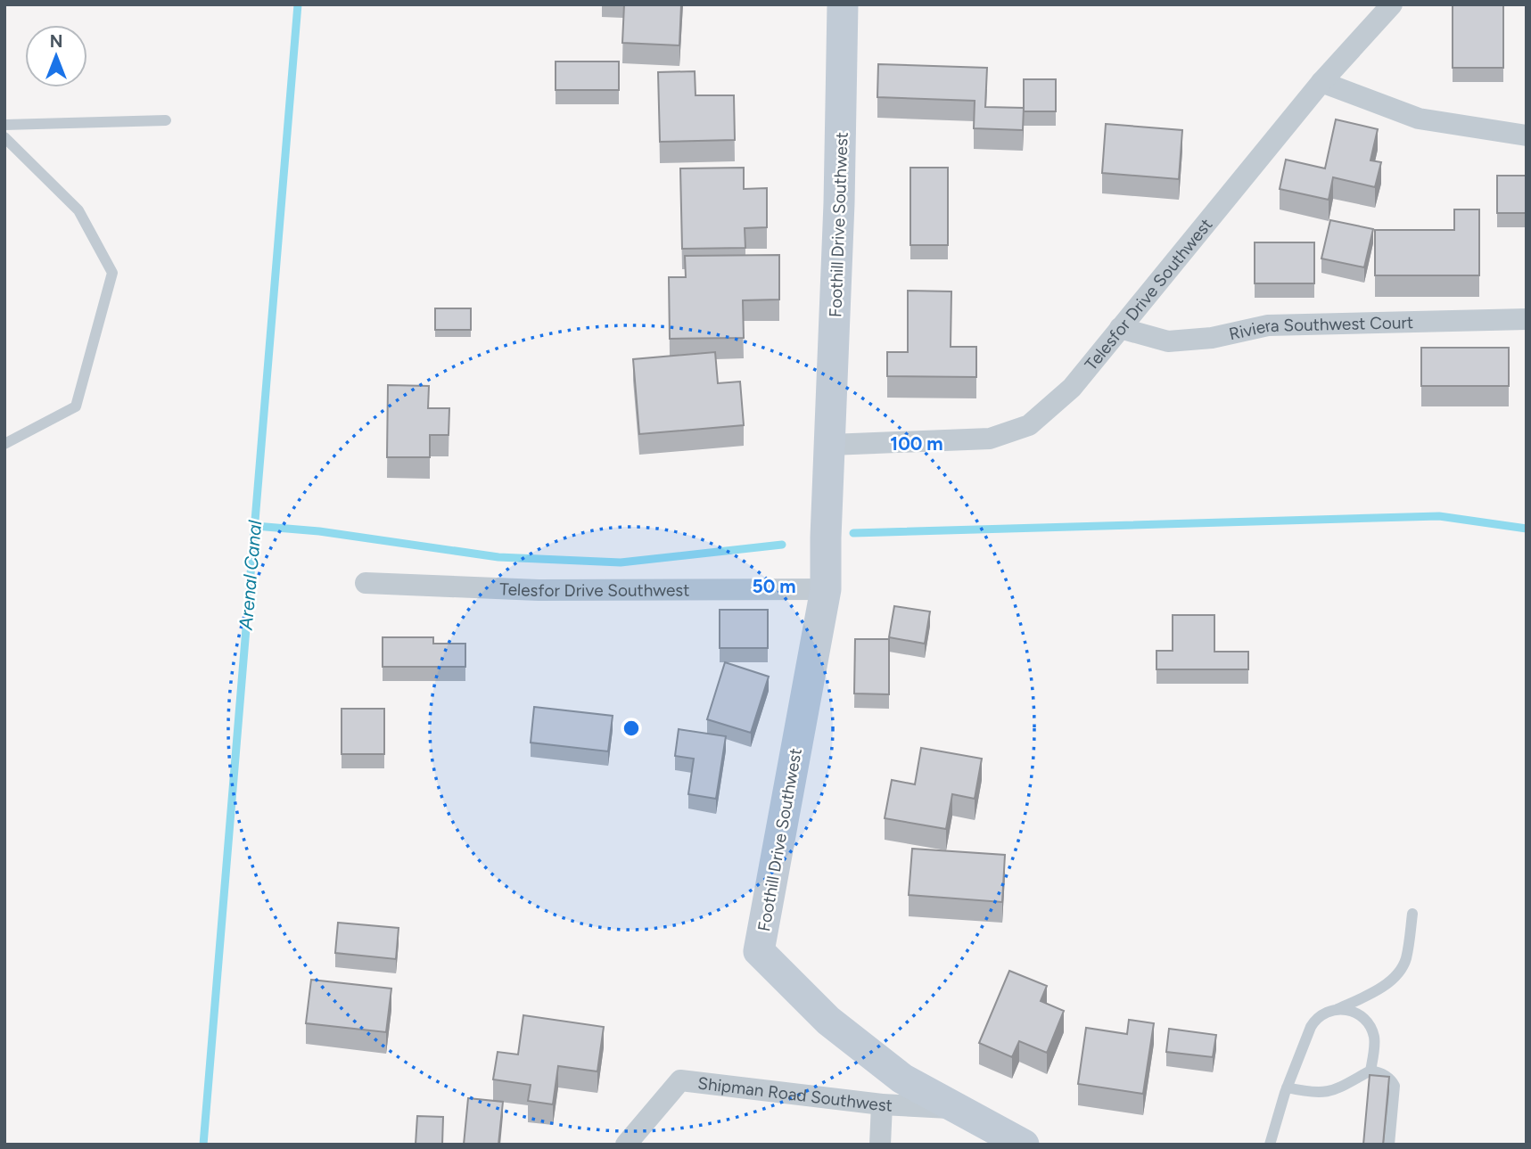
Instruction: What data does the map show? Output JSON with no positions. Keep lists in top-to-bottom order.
{
  "streets": {
    "street": [
      "Foothill Drive Southwest",
      "Telesfor Drive Southwest",
      "Riviera Southwest Court",
      "Shipman Road Southwest"
    ]
  },
  "crossings": [
    ["Foothill Drive Southwest", "Telesfor Drive Southwest"],
    ["Foothill Drive Southwest", "Shipman Road Southwest"],
    ["Telesfor Drive Southwest", "Riviera Southwest Court"]
  ],
  "water": ["Arenal Canal"],
  "north": "top",
  "rings": ["100 m", "50 m"]
}
